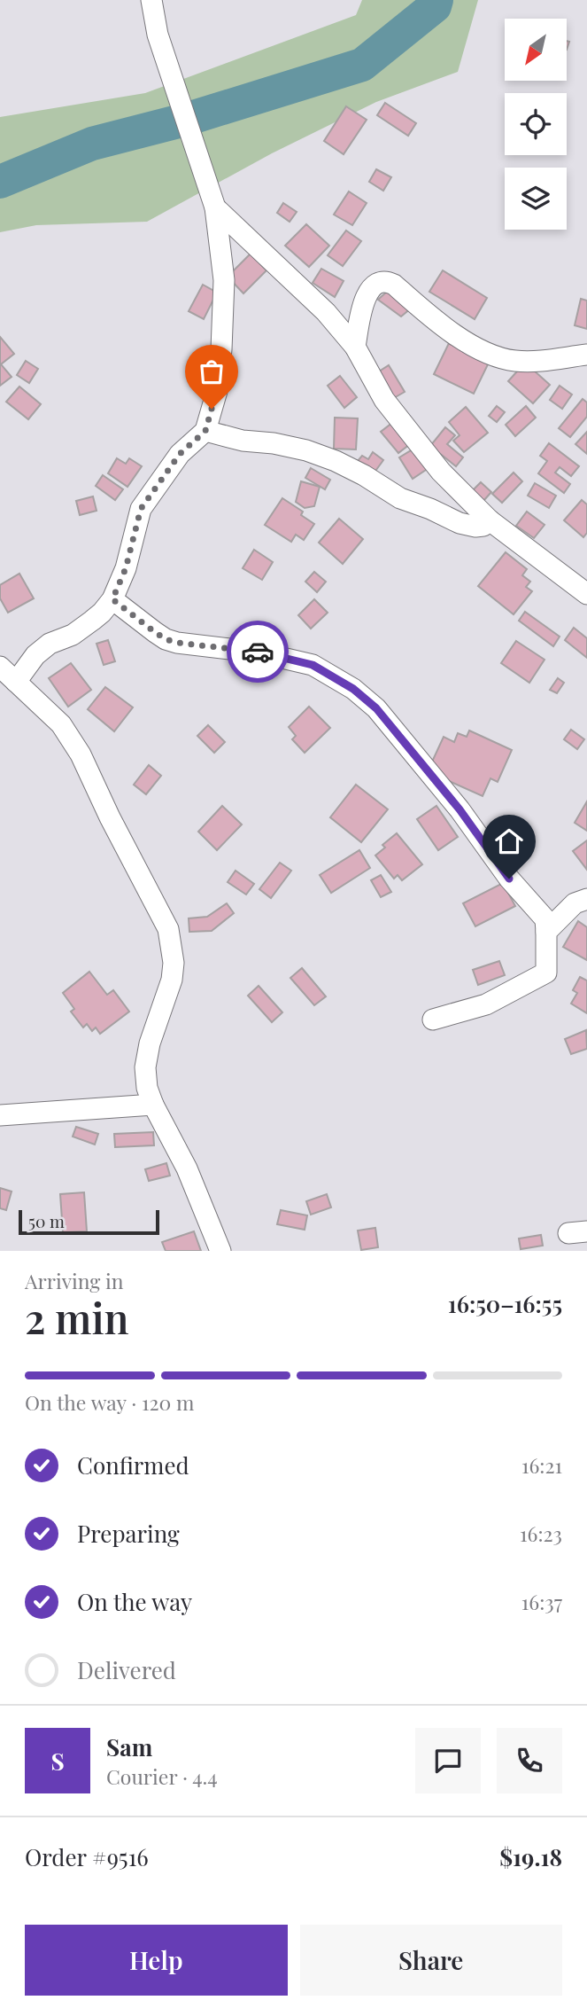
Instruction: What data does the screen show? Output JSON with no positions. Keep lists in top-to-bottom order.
{
  "scale_bar": "50 m",
  "north": "bottom left",
  "page": {
    "scale": "50 m",
    "heading": ["2 min", "Arriving in", "16:50–16:55"],
    "panel": [
      "Sam",
      "Courier · 4.4",
      "Order #9516",
      "$19.18"
    ],
    "bar": "On the way · 120 m",
    "list": [
      ["Confirmed", "16:21"],
      ["Preparing", "16:23"],
      ["On the way", "16:37"],
      "Delivered"
    ],
    "round": "S",
    "buttons": ["Help", "Share"]
  }
}
